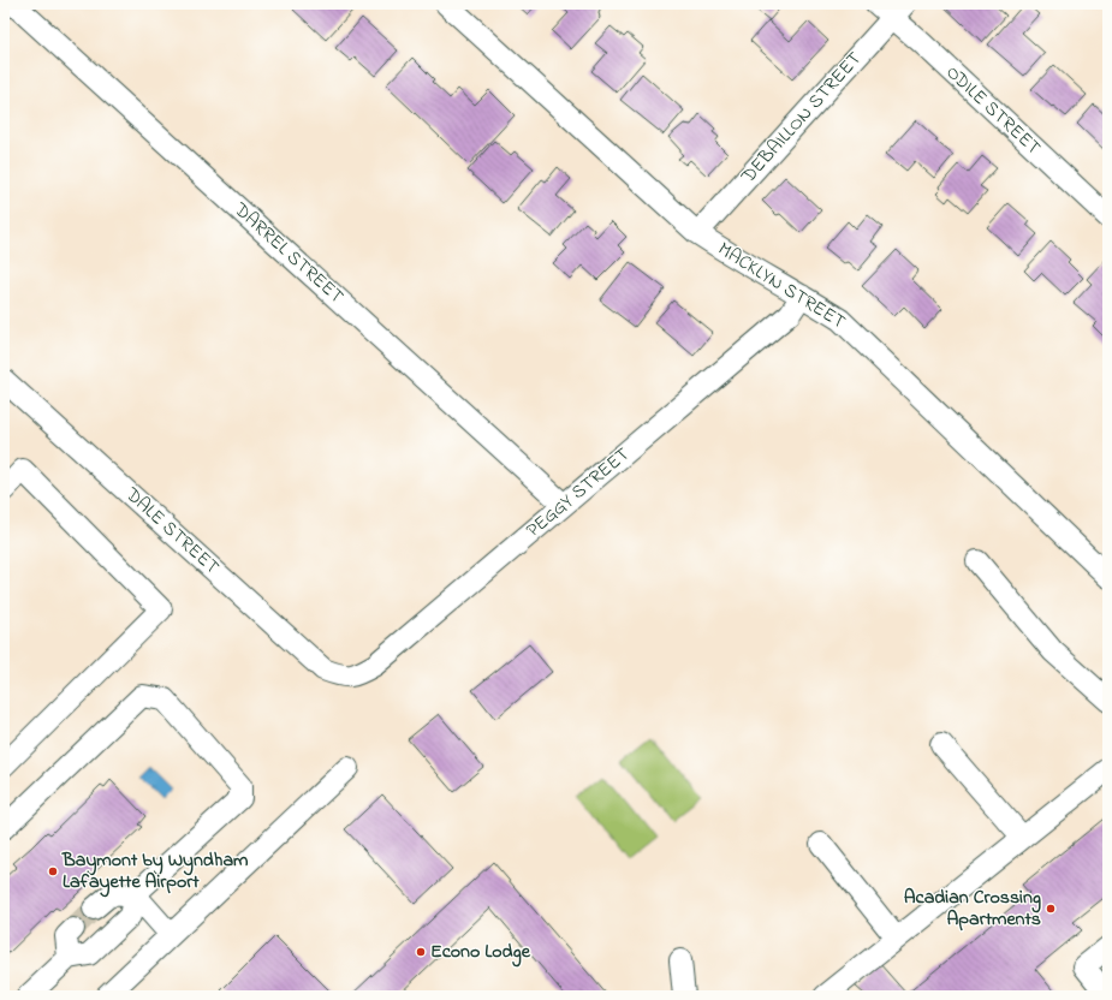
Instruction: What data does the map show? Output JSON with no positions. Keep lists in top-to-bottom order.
{
  "streets": {
    "street": [
      "ODILE STREET",
      "DEBAILLON STREET",
      "DARREL STREET",
      "MACKLYN STREET",
      "PEGGY STREET",
      "DALE STREET"
    ]
  },
  "crossings": [
    ["ODILE STREET", "DEBAILLON STREET"],
    ["DEBAILLON STREET", "MACKLYN STREET"],
    ["DARREL STREET", "PEGGY STREET"],
    ["MACKLYN STREET", "PEGGY STREET"],
    ["PEGGY STREET", "DALE STREET"]
  ],
  "places": ["Baymont by Wyndham Lafayette Airport", "Acadian Crossing Apartments", "Econo Lodge"]
}
